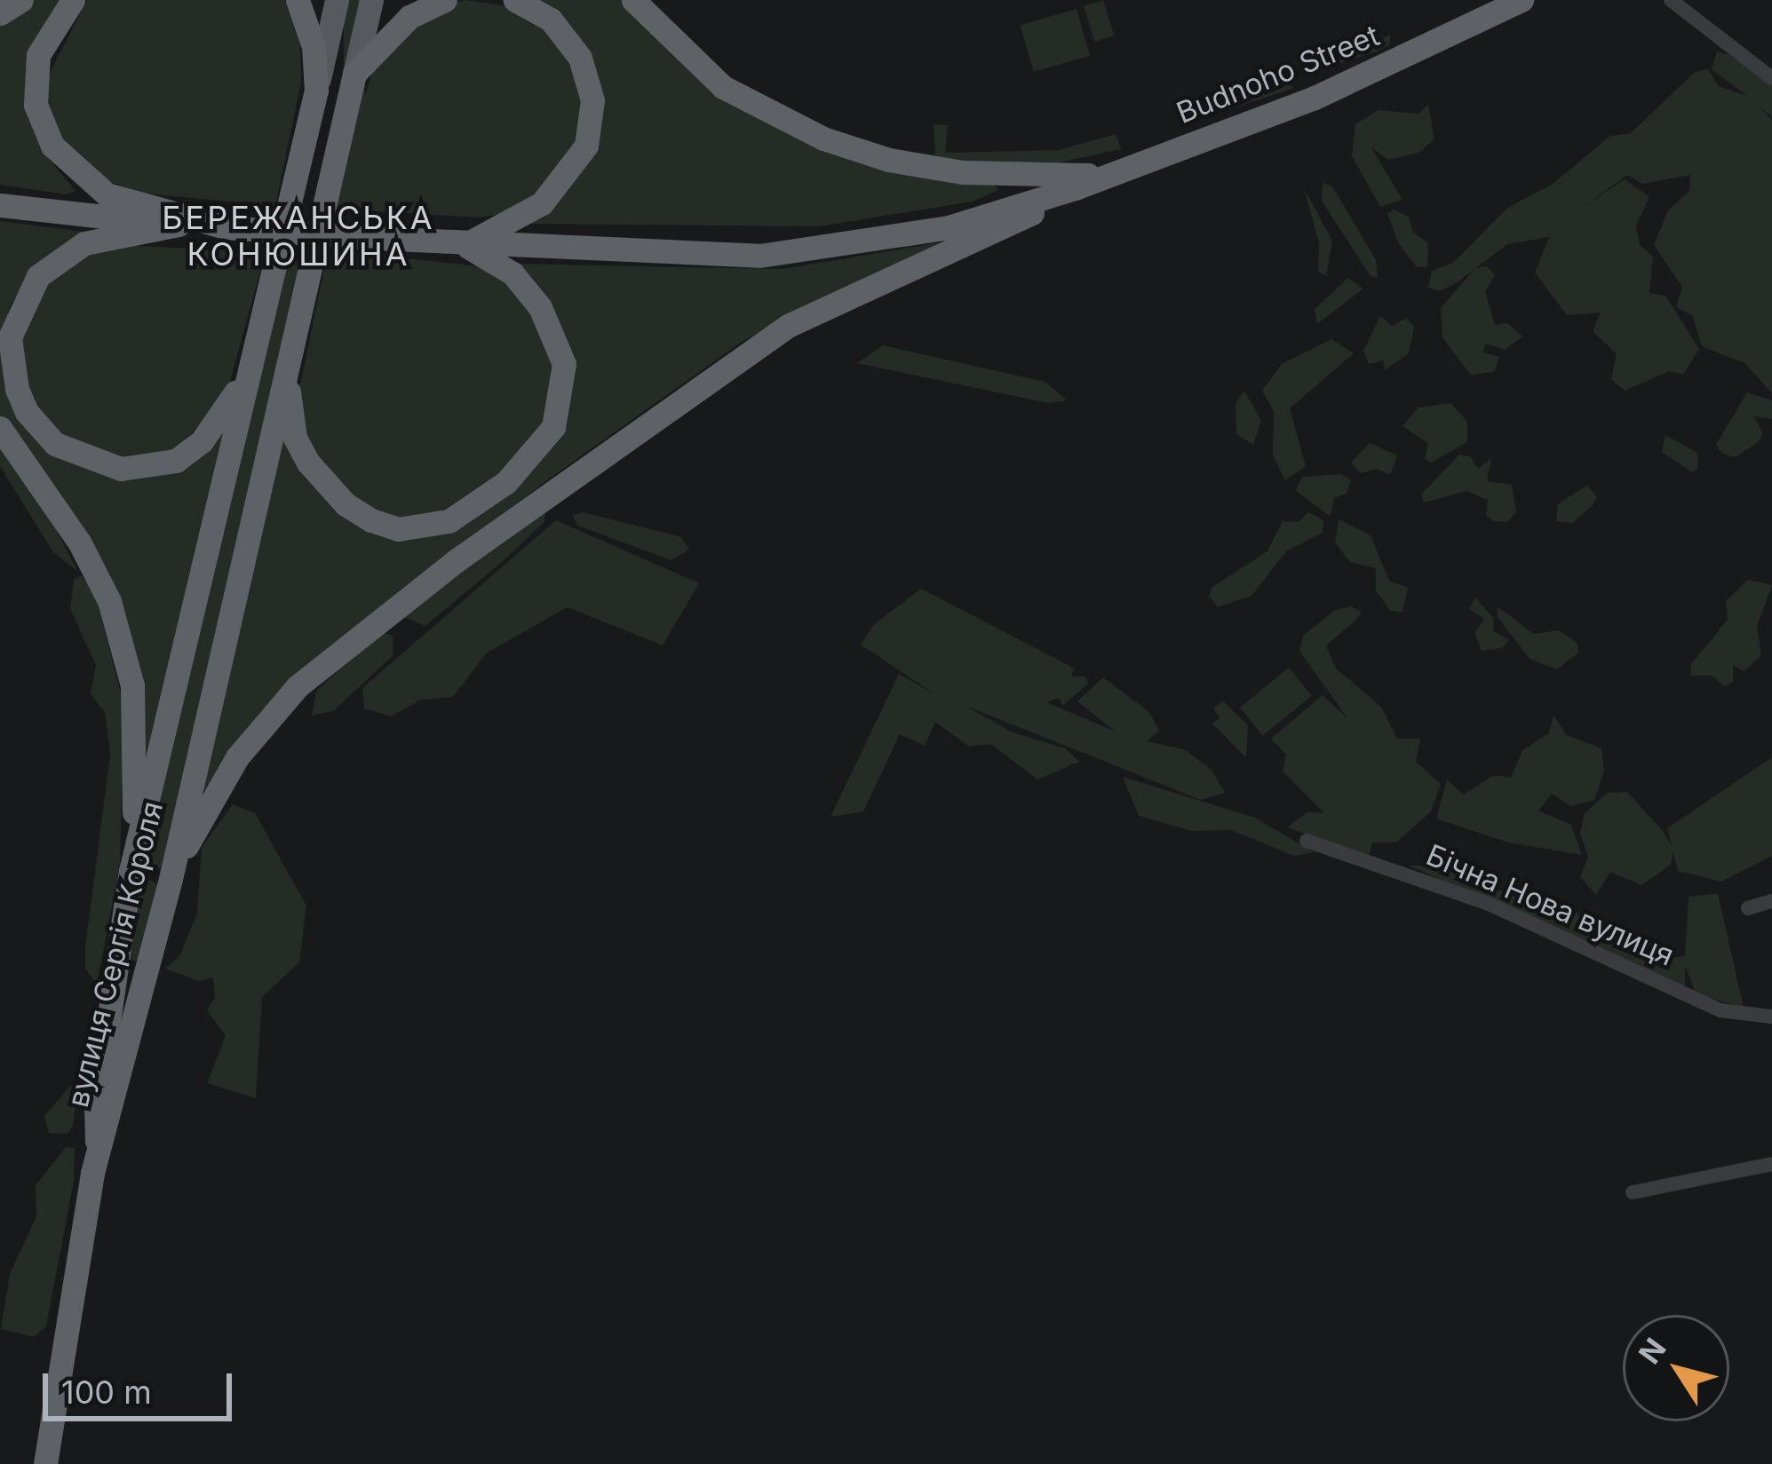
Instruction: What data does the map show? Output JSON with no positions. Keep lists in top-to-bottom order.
{
  "streets": {
    "highway": ["Budnoho Street", "вулиця Сергія Короля"],
    "street": ["Бічна Нова вулиця"]
  },
  "districts": ["БЕРЕЖАНСЬКА КОНЮШИНА"],
  "scale_bar": "100 m",
  "north": "top left"
}
